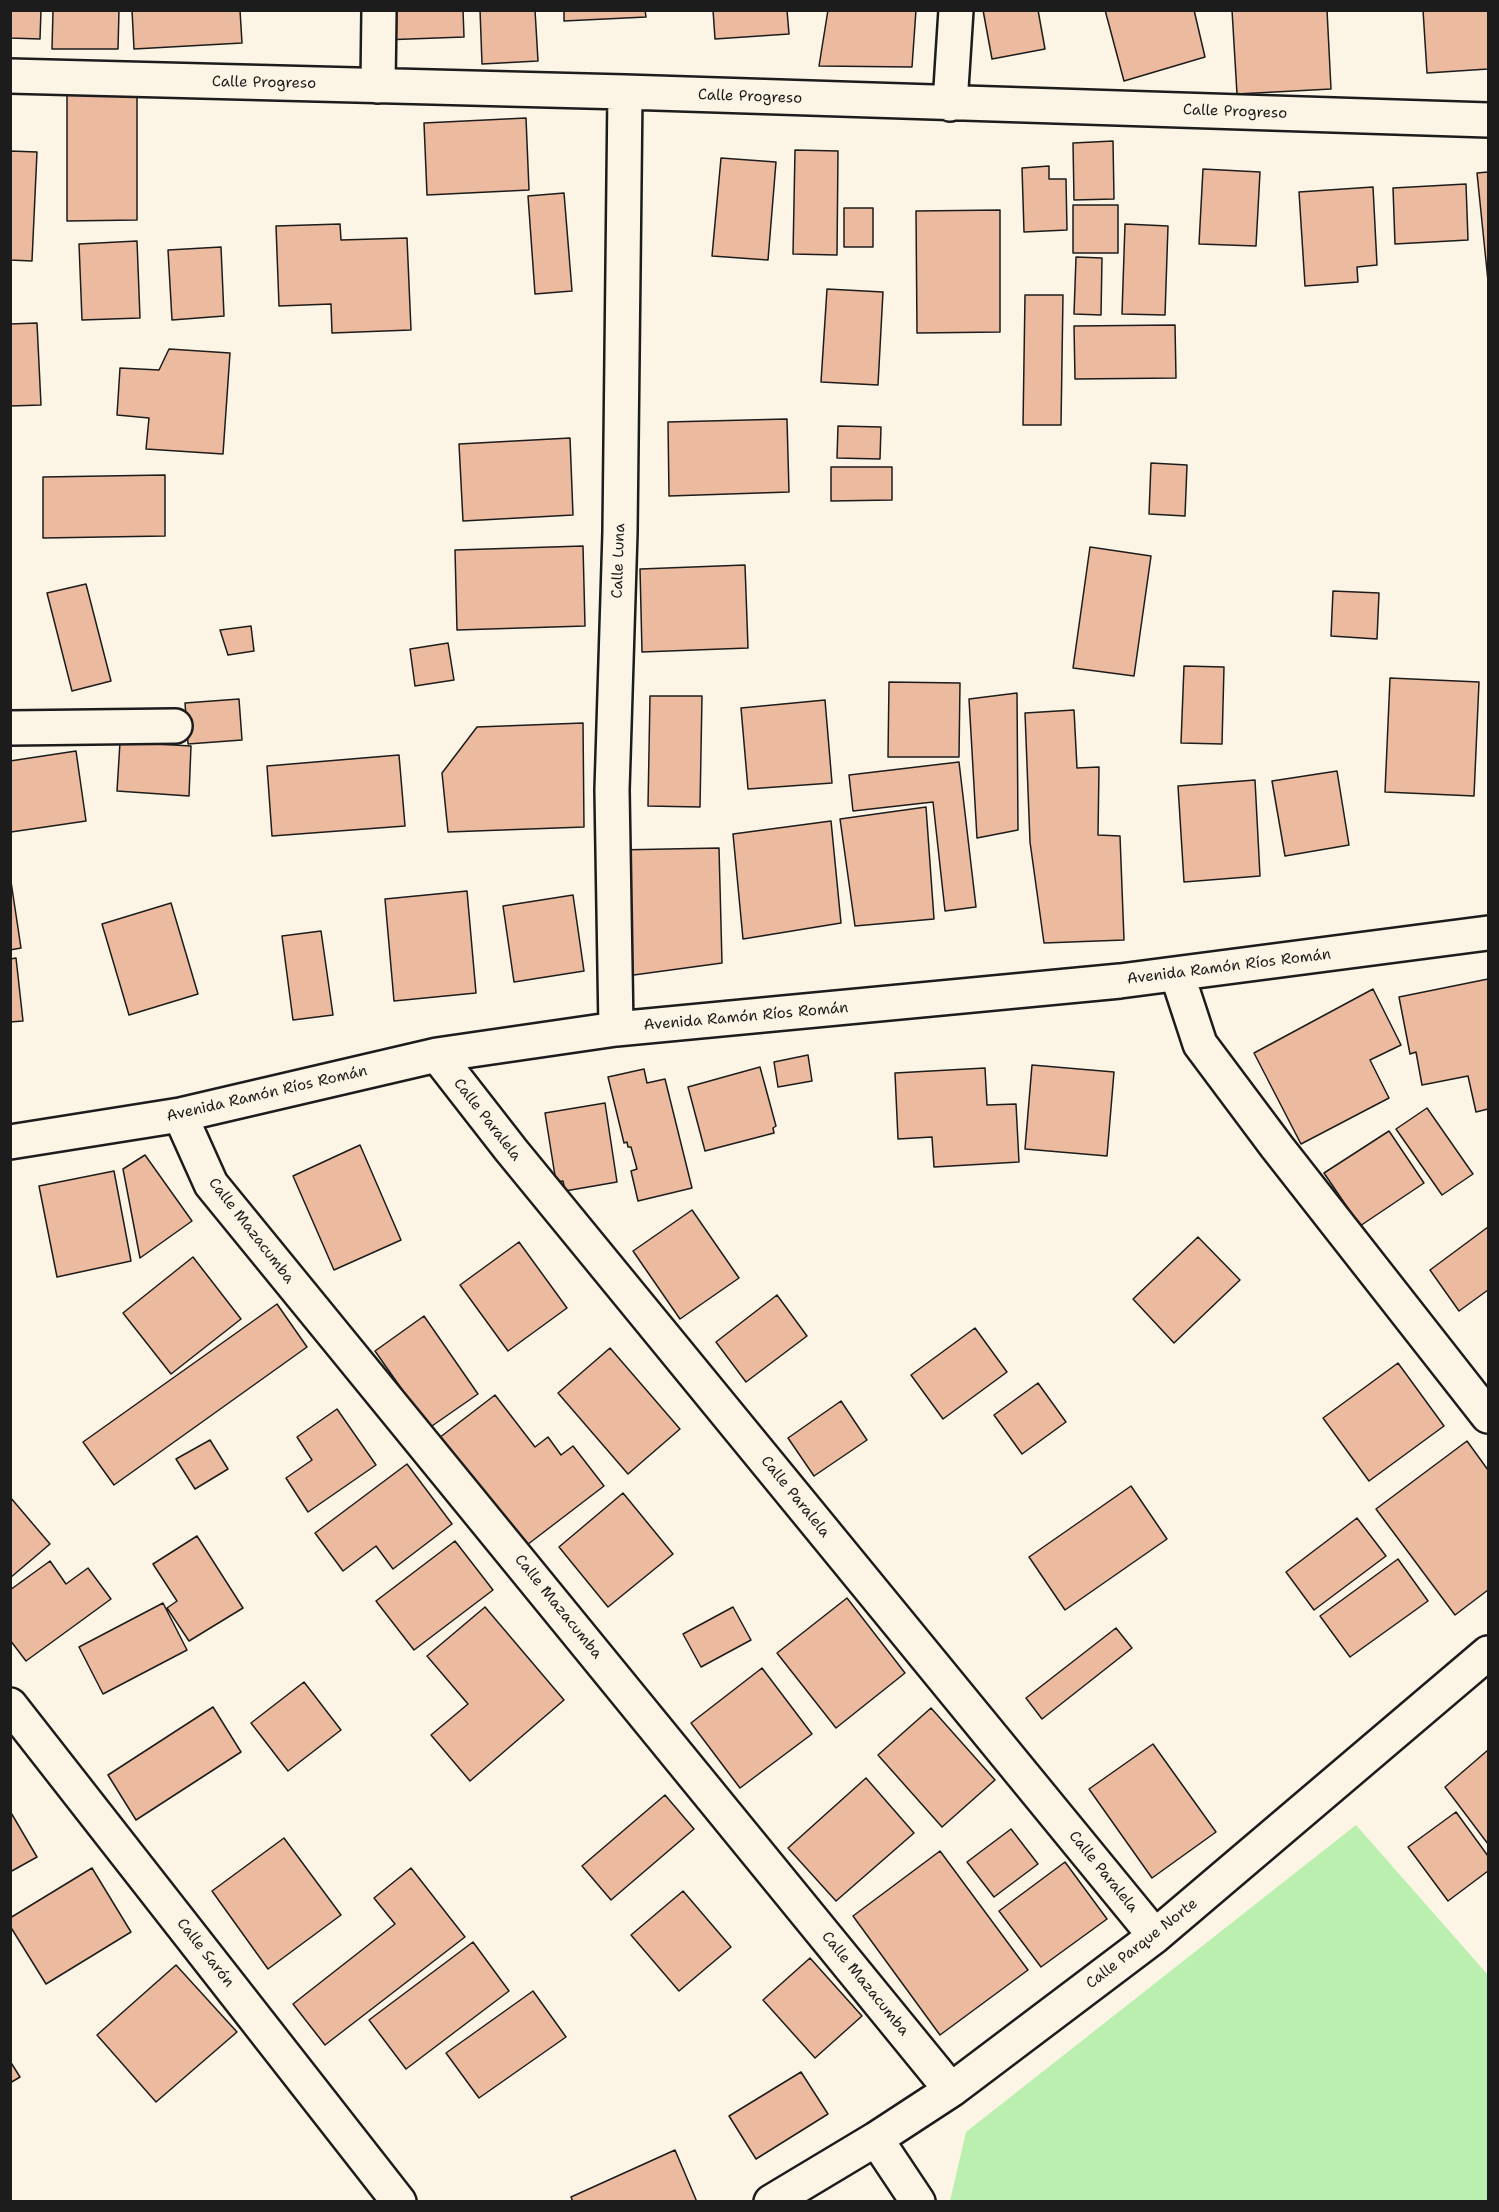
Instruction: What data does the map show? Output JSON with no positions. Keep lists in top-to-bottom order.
{
  "streets": {
    "street": [
      "Calle Progreso",
      "Calle Luna",
      "Avenida Ramón Ríos Román",
      "Calle Paralela",
      "Calle Mazacumba",
      "Calle Parque Norte",
      "Calle Sarón"
    ]
  },
  "crossings": [
    ["Calle Progreso", "Calle Luna"],
    ["Calle Luna", "Avenida Ramón Ríos Román"],
    ["Avenida Ramón Ríos Román", "Calle Paralela"],
    ["Avenida Ramón Ríos Román", "Calle Mazacumba"],
    ["Calle Paralela", "Calle Parque Norte"],
    ["Calle Mazacumba", "Calle Parque Norte"]
  ]
}
